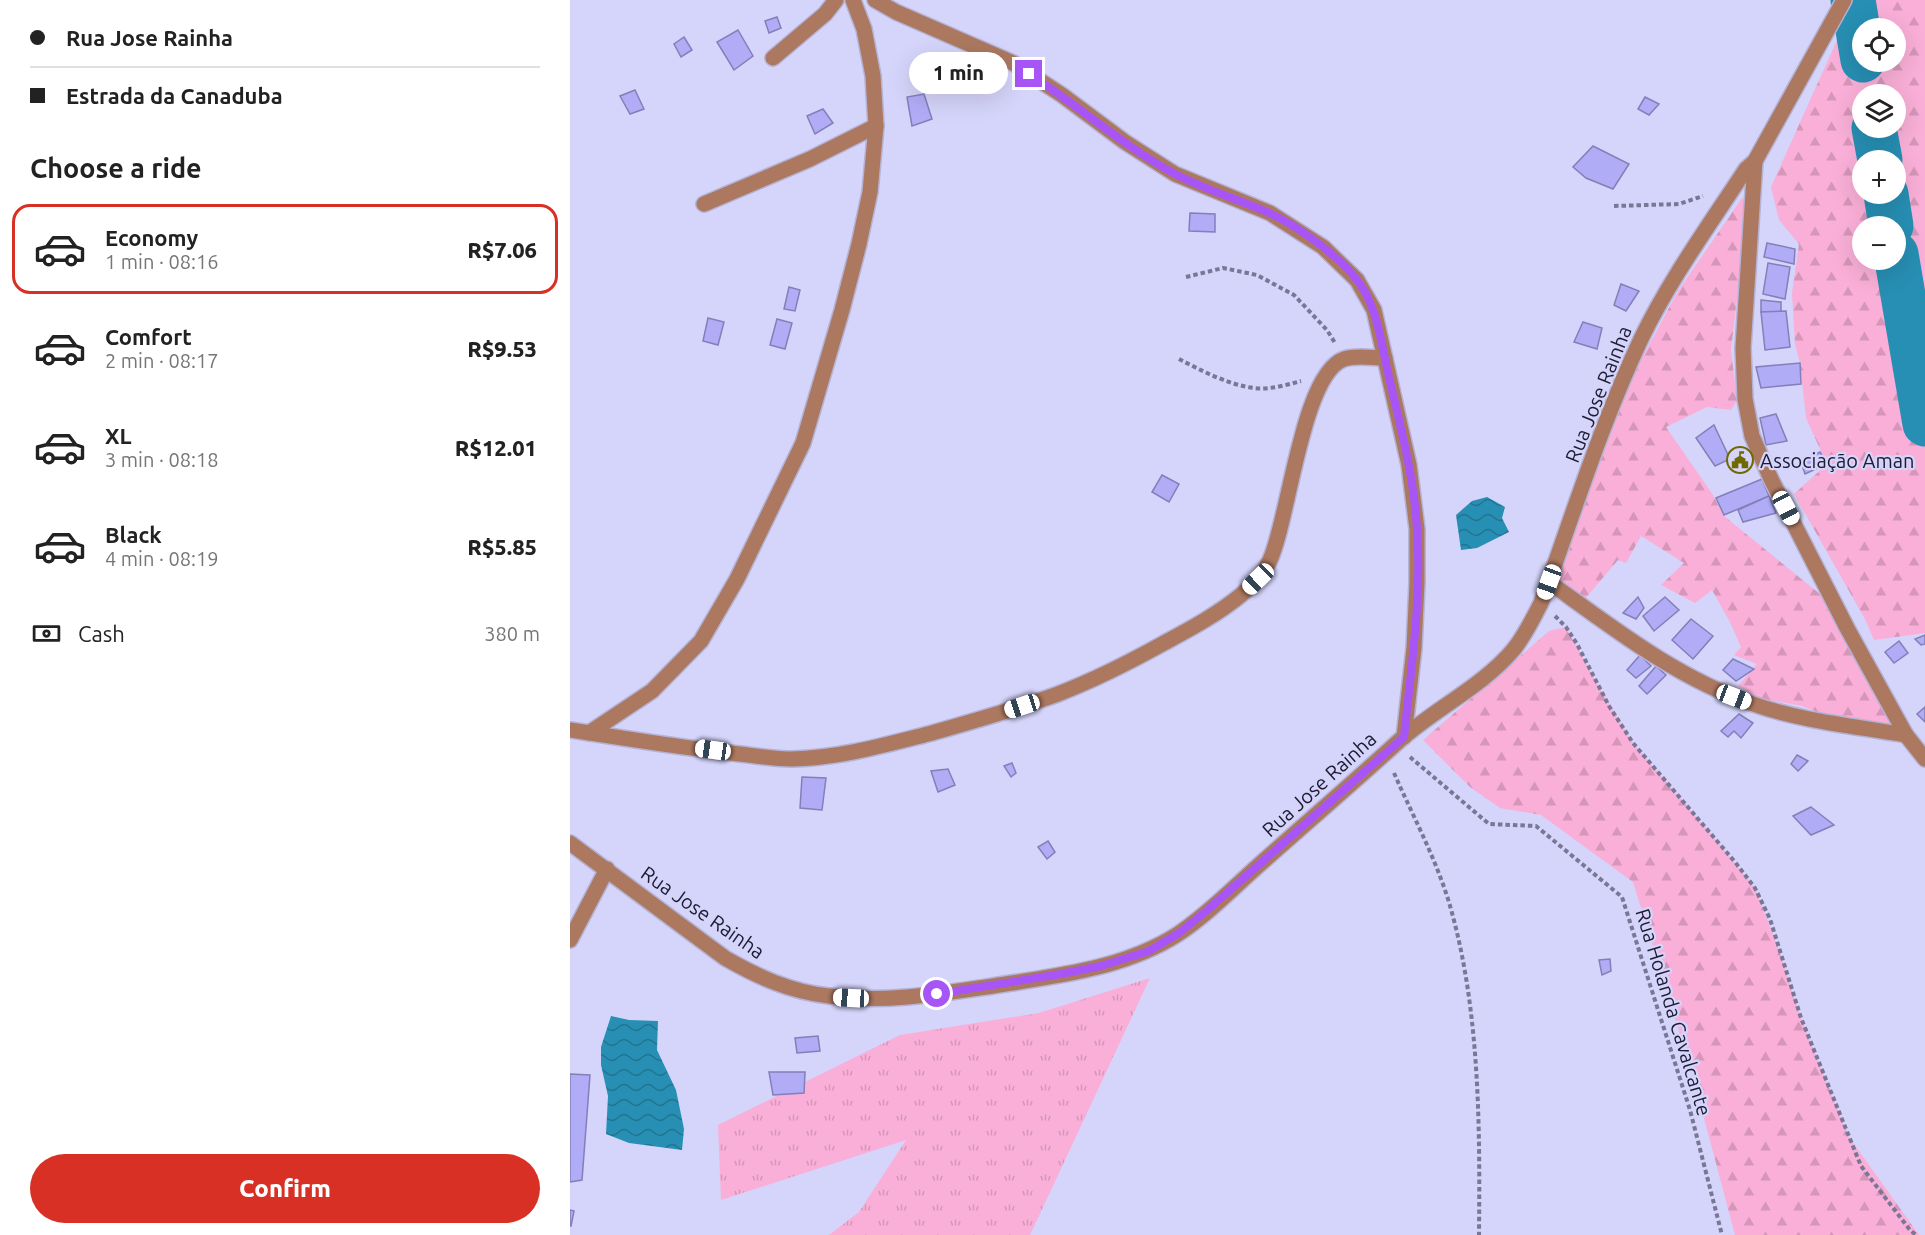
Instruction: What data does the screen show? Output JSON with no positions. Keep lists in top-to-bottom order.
{
  "streets": {
    "street": ["Rua Jose Rainha"],
    "path": ["Rua Holanda Cavalcante"]
  },
  "crossings": [
    ["Rua Jose Rainha", "Rua Holanda Cavalcante"]
  ],
  "places": {
    "public building": ["Associação Aman"]
  },
  "page": {
    "banner": ["Rua Jose Rainha", "Estrada da Canaduba"],
    "map_buttons": ["+", "−"],
    "bubble": "1 min",
    "heading": "Choose a ride",
    "list": [
      {
        "name": "Economy",
        "note": "1 min · 08:16",
        "value": "R$7.06"
      },
      {
        "name": "Comfort",
        "note": "2 min · 08:17",
        "value": "R$9.53"
      },
      {
        "name": "XL",
        "note": "3 min · 08:18",
        "value": "R$12.01"
      },
      {
        "name": "Black",
        "note": "4 min · 08:19",
        "value": "R$5.85"
      }
    ],
    "pay": ["Cash", "380 m"],
    "buttons": "Confirm"
  }
}
